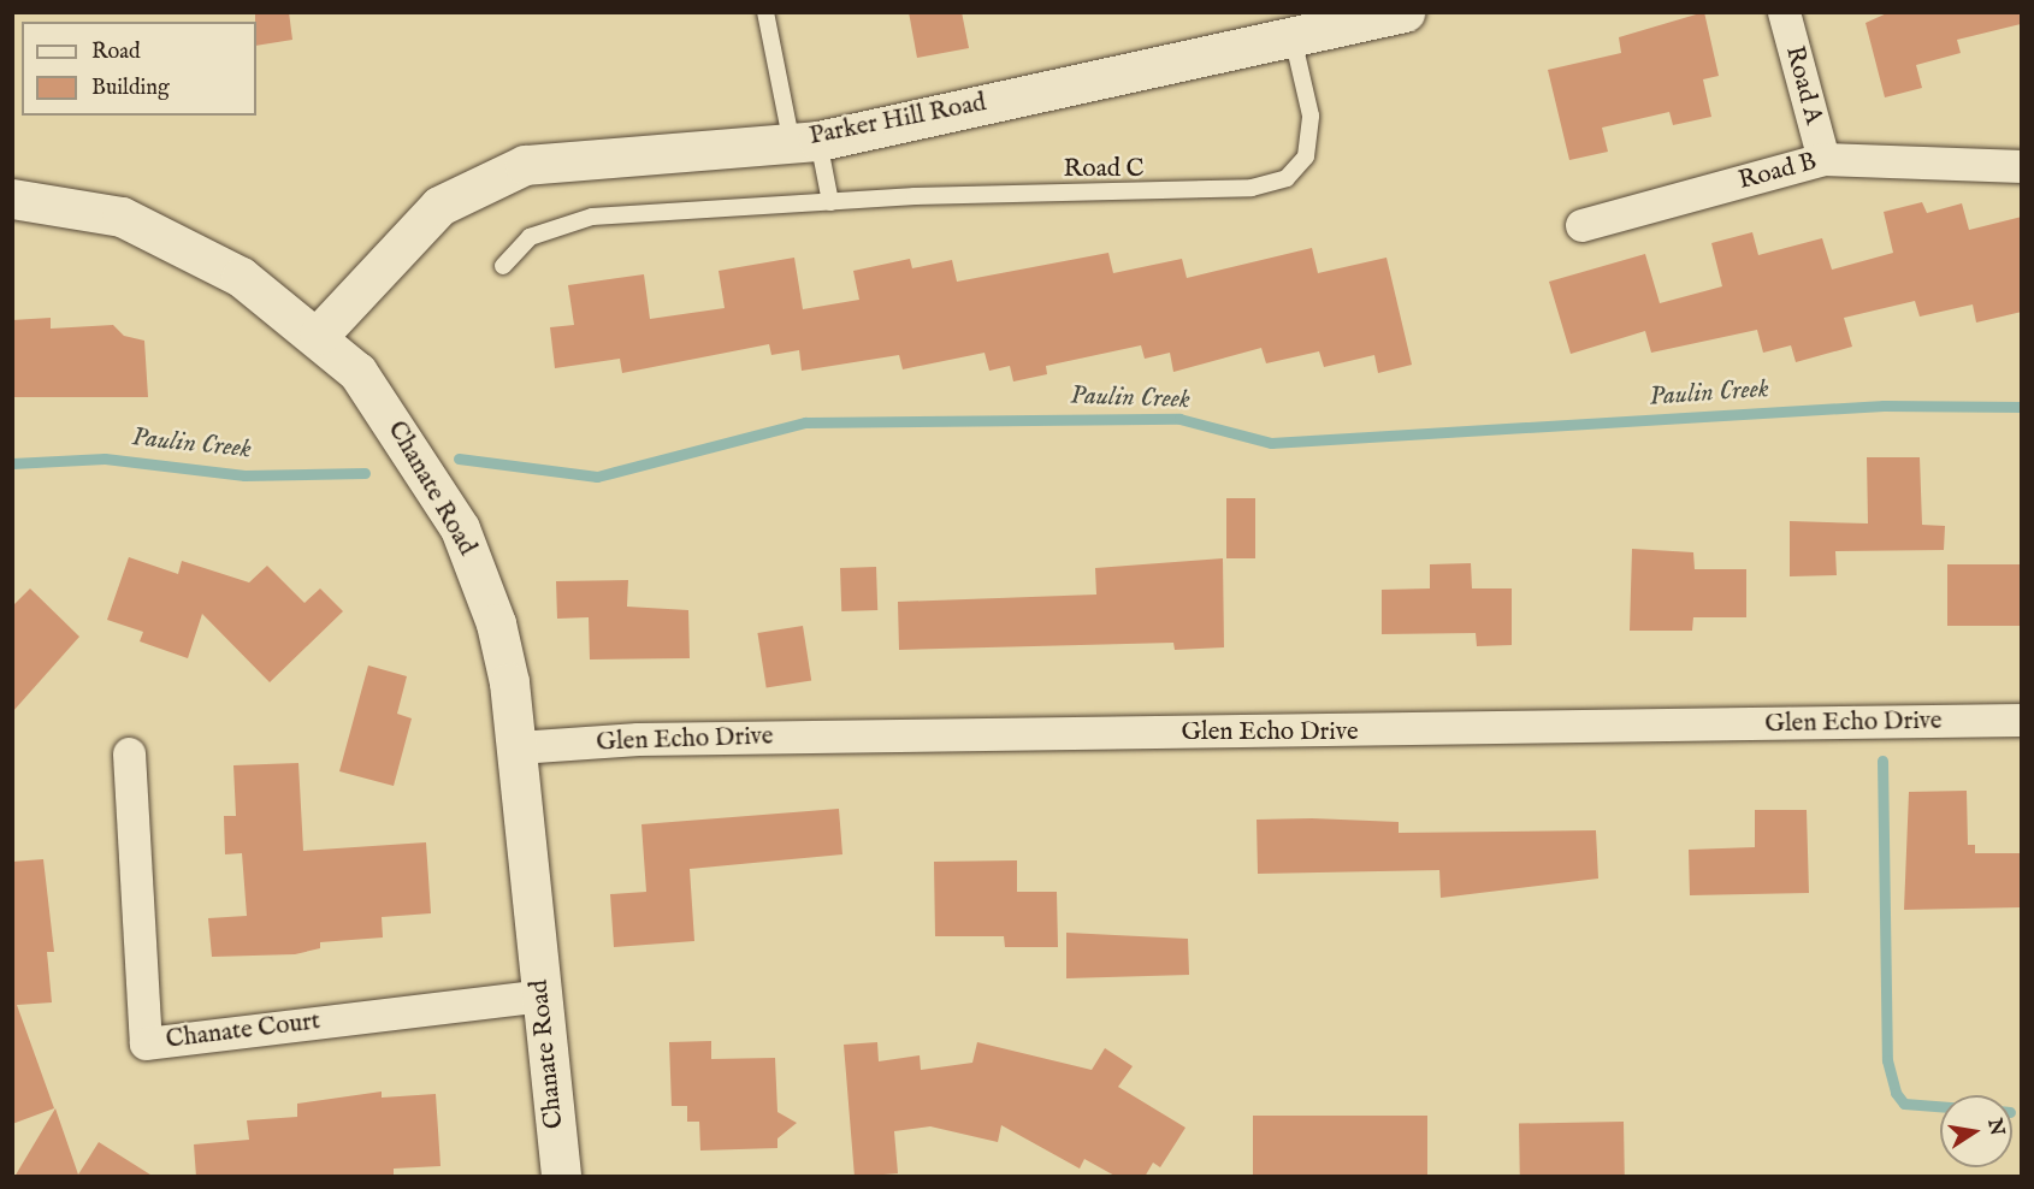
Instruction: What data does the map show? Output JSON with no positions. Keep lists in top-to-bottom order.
{
  "streets": {
    "street": [
      "Road A",
      "Parker Hill Road",
      "Road B",
      "Chanate Road",
      "Glen Echo Drive",
      "Chanate Court"
    ],
    "lane": ["Road C"]
  },
  "crossings": [
    ["Road A", "Road B"],
    ["Parker Hill Road", "Road C"],
    ["Parker Hill Road", "Chanate Road"],
    ["Chanate Road", "Glen Echo Drive"],
    ["Chanate Road", "Chanate Court"]
  ],
  "water": ["Paulin Creek"],
  "legend": ["Road", "Building"],
  "north": "right"
}
